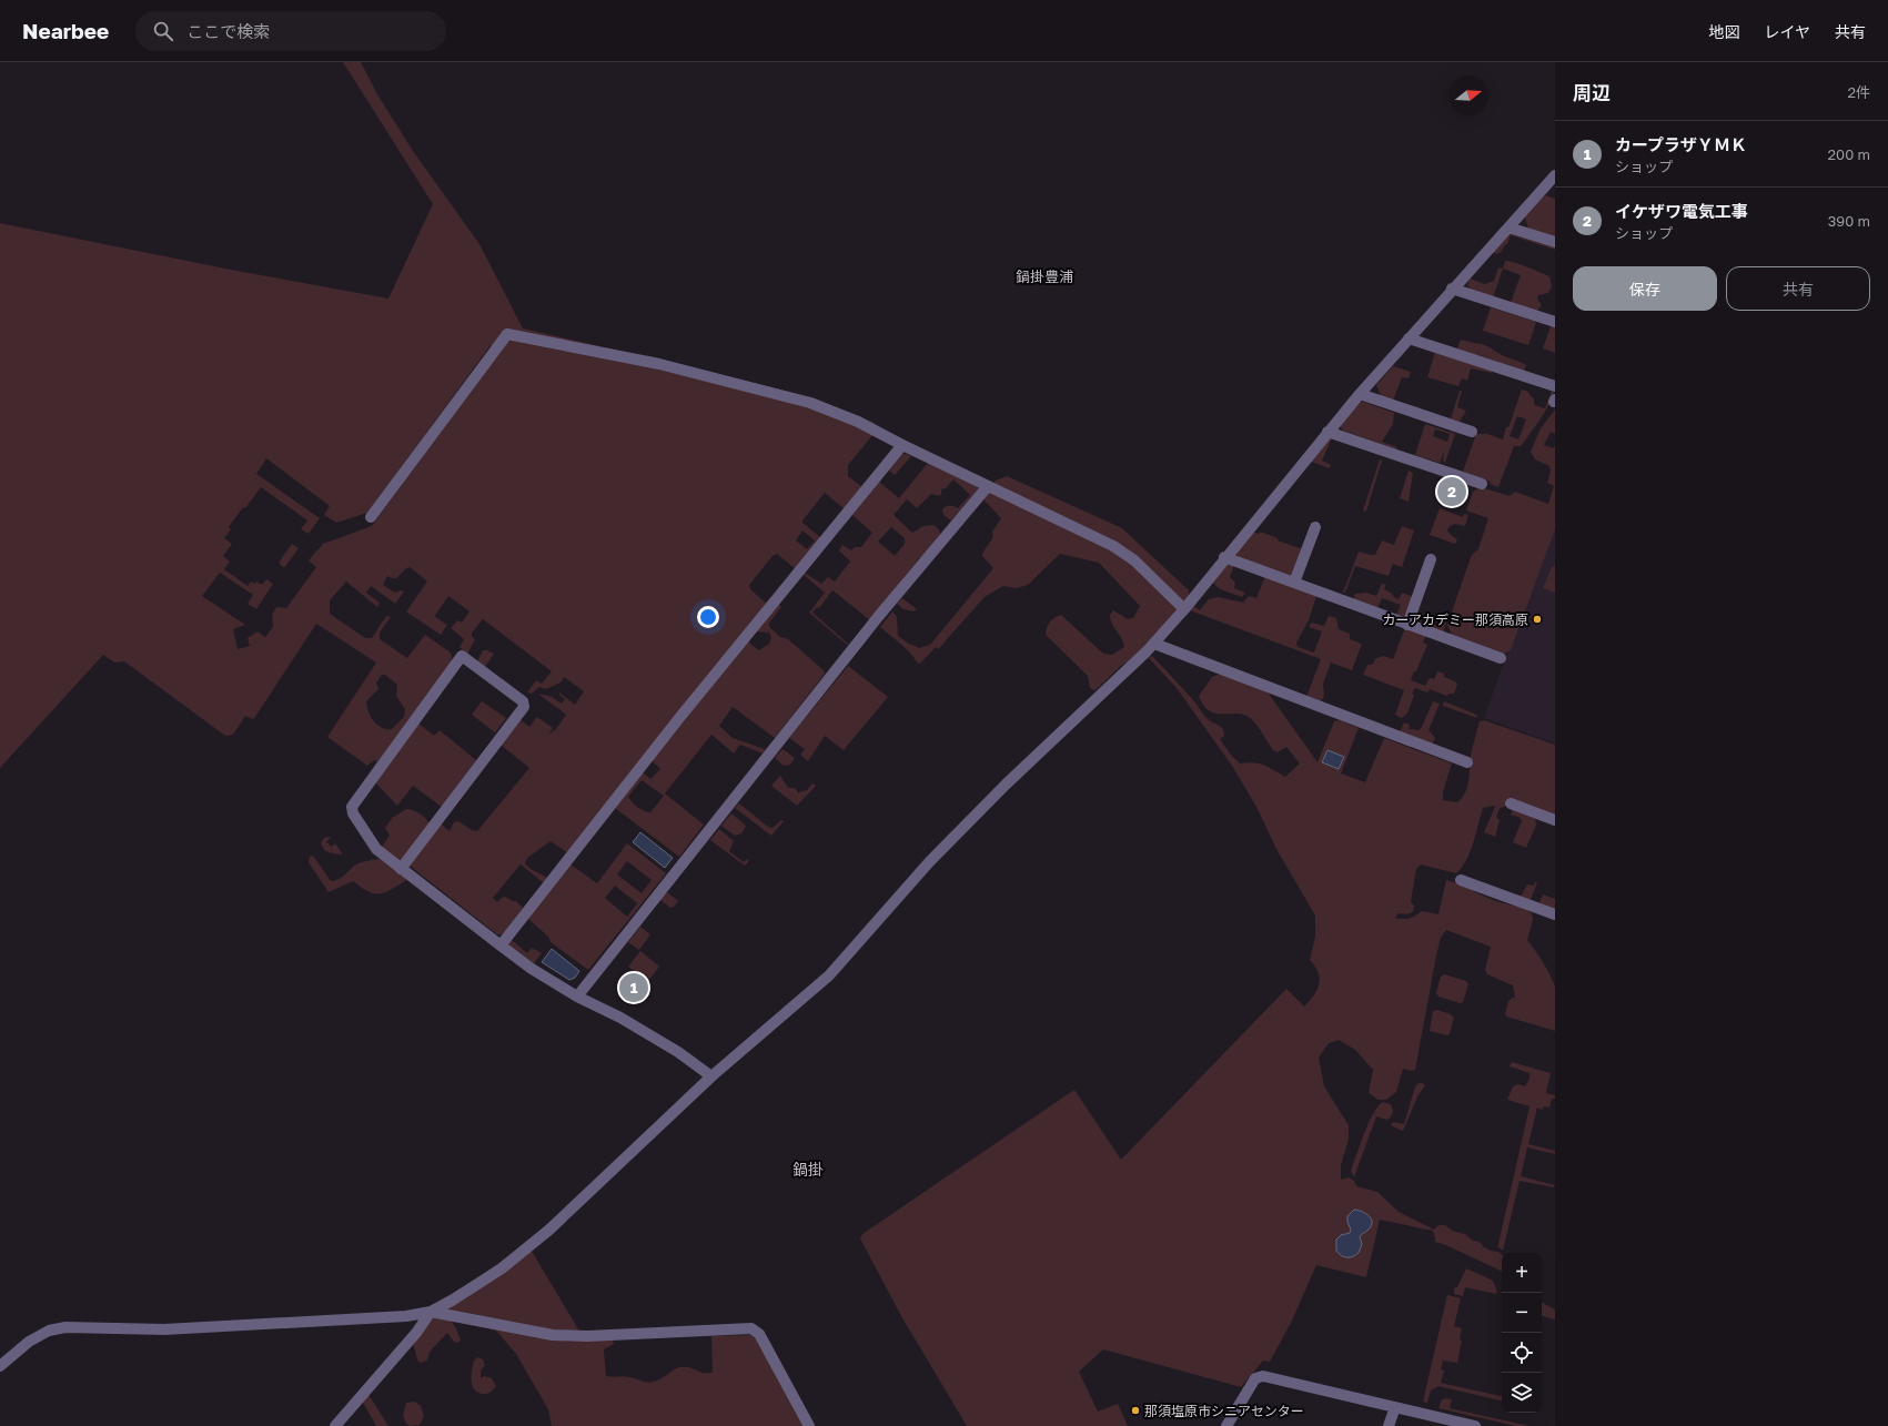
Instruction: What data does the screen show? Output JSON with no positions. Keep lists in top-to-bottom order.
{
  "districts": ["鍋掛豊浦", "鍋掛"],
  "places": ["カーアカデミー那須高原", "那須塩原市シニアセンター"],
  "north": "right",
  "page": {
    "header": "Nearbee",
    "search": "ここで検索",
    "nav": ["地図", "レイヤ", "共有"],
    "heading": ["周辺", "2件"],
    "list": [
      {
        "mark": "1",
        "name": "カープラザＹＭＫ",
        "note": "ショップ",
        "value": "200 m"
      },
      {
        "mark": "2",
        "name": "イケザワ電気工事",
        "note": "ショップ",
        "value": "390 m"
      }
    ],
    "buttons": ["保存", "共有"],
    "pins": ["2", "1"],
    "map_buttons": ["+", "−"]
  }
}
